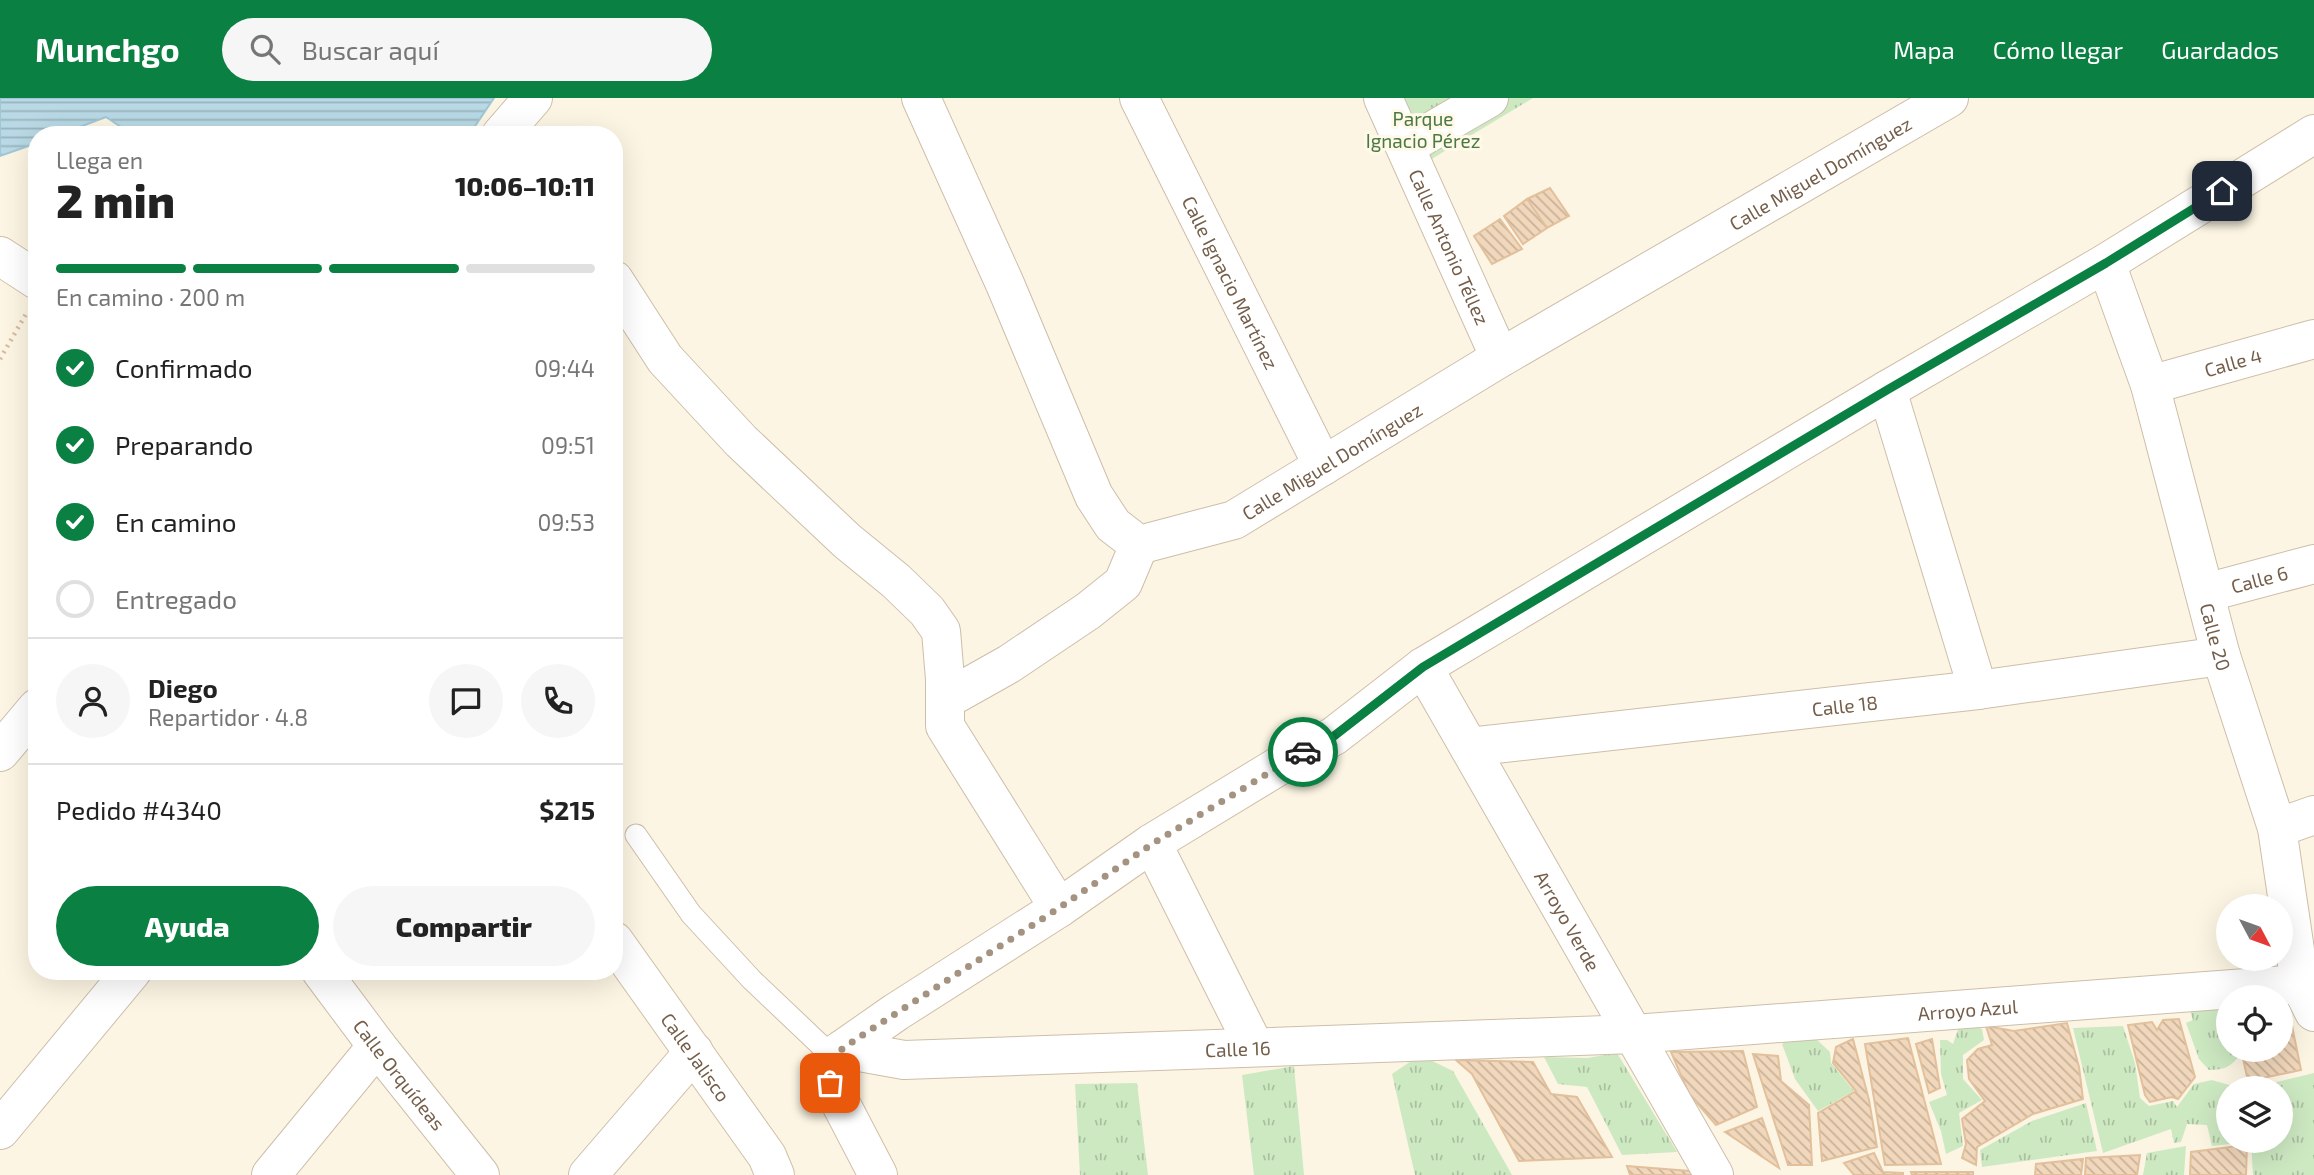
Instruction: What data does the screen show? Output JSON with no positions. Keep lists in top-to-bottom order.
{
  "streets": {
    "street": [
      "Calle Miguel Domínguez",
      "Calle Antonio Téllez",
      "Calle Ignacio Martínez",
      "Calle 4",
      "Calle 6",
      "Calle 20",
      "Calle 18",
      "Arroyo Verde",
      "Arroyo Azul",
      "Calle 16",
      "Calle Jalisco",
      "Calle Orquídeas"
    ]
  },
  "crossings": [
    ["Calle Miguel Domínguez", "Calle Antonio Téllez"],
    ["Calle Miguel Domínguez", "Calle Ignacio Martínez"],
    ["Calle 4", "Calle 20"],
    ["Calle 6", "Calle 20"],
    ["Calle 20", "Calle 18"],
    ["Calle 20", "Arroyo Azul"],
    ["Calle 18", "Arroyo Verde"],
    ["Arroyo Verde", "Arroyo Azul"],
    ["Arroyo Verde", "Calle 16"],
    ["Arroyo Azul", "Calle 16"]
  ],
  "parks": ["Parque Ignacio Pérez"],
  "north": "bottom right",
  "page": {
    "header": "Munchgo",
    "search": "Buscar aquí",
    "nav": ["Mapa", "Cómo llegar", "Guardados"],
    "heading": ["2 min", "Llega en", "10:06–10:11"],
    "panel": [
      "Diego",
      "Repartidor · 4.8",
      "Pedido #4340",
      "$215"
    ],
    "bar": "En camino · 200 m",
    "list": [
      ["Confirmado", "09:44"],
      ["Preparando", "09:51"],
      ["En camino", "09:53"],
      "Entregado"
    ],
    "buttons": ["Ayuda", "Compartir"]
  }
}
